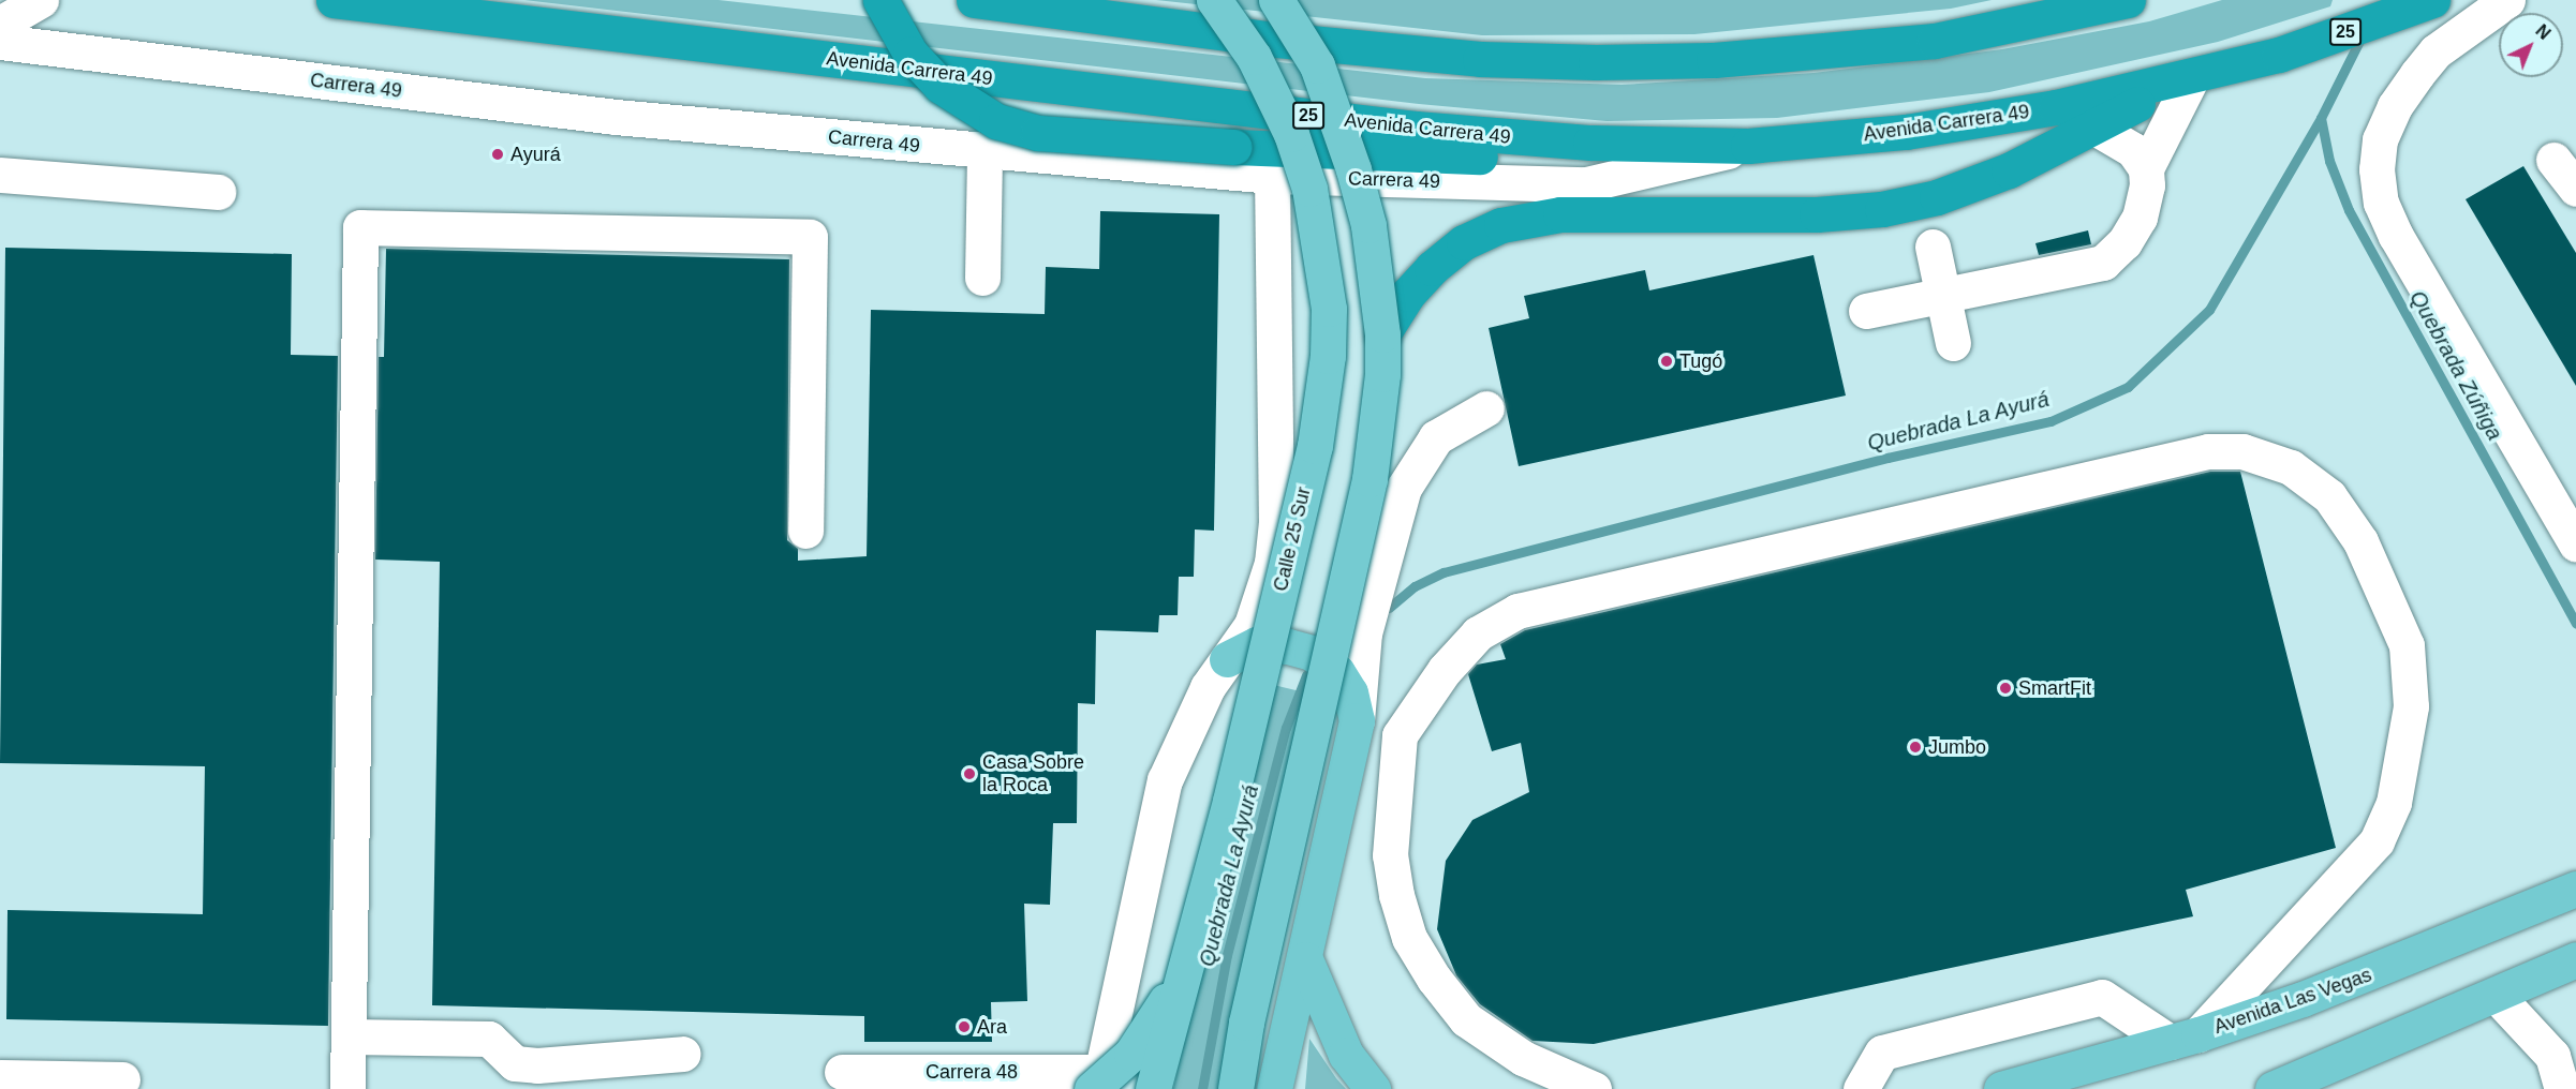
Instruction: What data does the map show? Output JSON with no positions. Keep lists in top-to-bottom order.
{
  "streets": {
    "highway": ["25", "Avenida Carrera 49"],
    "main road": ["Calle 25 Sur", "Avenida Las Vegas"],
    "street": ["Carrera 49", "Carrera 48"]
  },
  "crossings": [
    ["Avenida Carrera 49", "Carrera 49"],
    ["Carrera 49", "Calle 25 Sur"],
    ["Calle 25 Sur", "Carrera 48"]
  ],
  "water": ["Quebrada Zúñiga", "Quebrada La Ayurá"],
  "places": [
    "Ayurá",
    "Tugó",
    "SmartFit",
    "Jumbo",
    "Casa Sobre la Roca",
    "Ara"
  ],
  "north": "top right"
}
